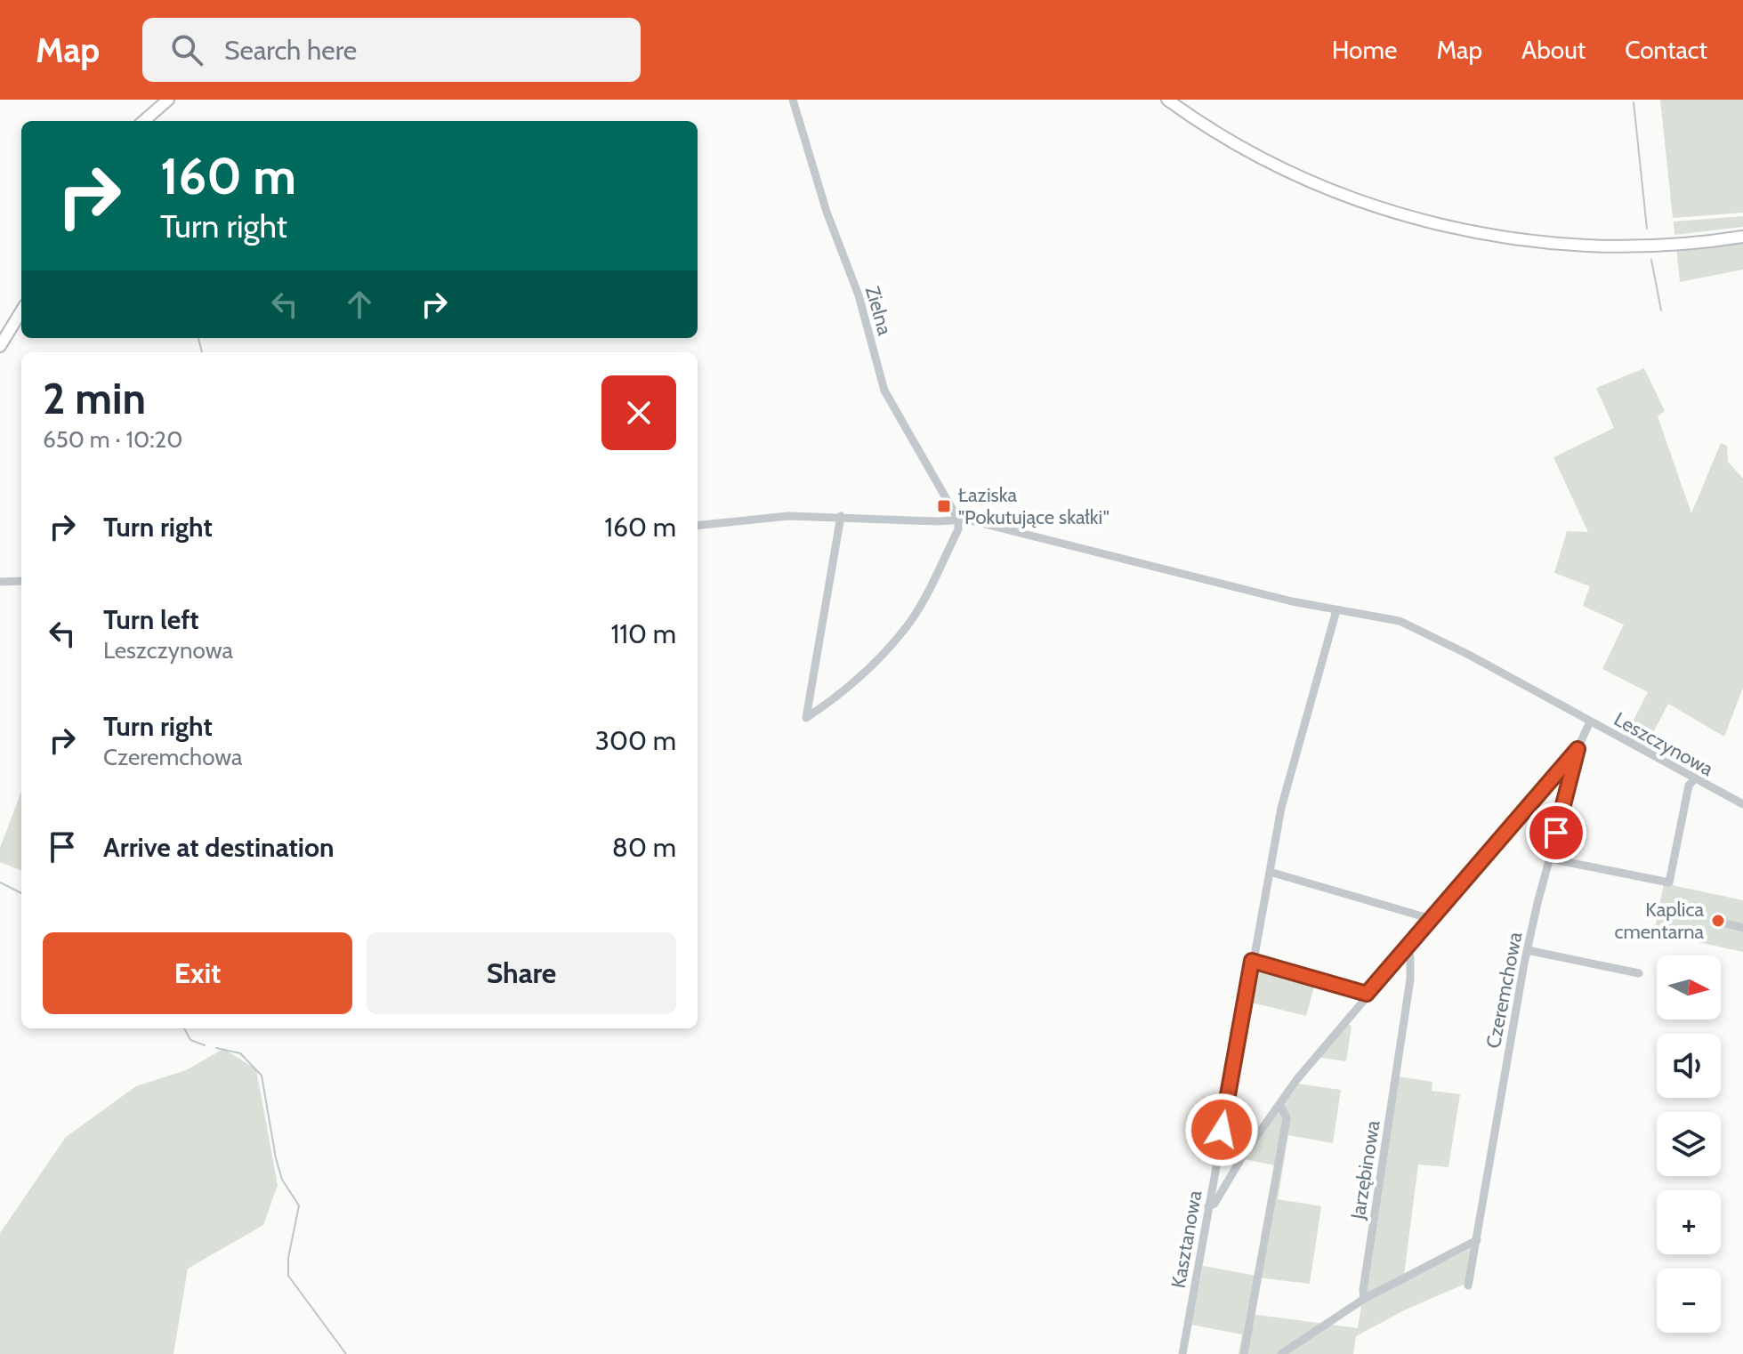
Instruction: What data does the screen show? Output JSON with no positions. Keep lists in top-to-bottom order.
{
  "streets": {
    "street": [
      "Zielna",
      "Leszczynowa",
      "Czeremchowa",
      "Jarzębinowa",
      "Kasztanowa"
    ]
  },
  "crossings": [
    ["Leszczynowa", "Czeremchowa"],
    ["Leszczynowa", "Jarzębinowa"],
    ["Leszczynowa", "Kasztanowa"]
  ],
  "places": {
    "transit": ["Łaziska \"Pokutujące skałki\""],
    "other": ["Kaplica cmentarna"]
  },
  "north": "right",
  "page": {
    "header": "Map",
    "search": "Search here",
    "nav": [
      "Home",
      "Map",
      "About",
      "Contact"
    ],
    "turn": ["160 m", "Turn right"],
    "heading": ["2 min", "650 m · 10:20"],
    "list": [
      {
        "name": "Turn right",
        "value": "160 m"
      },
      {
        "name": "Turn left",
        "note": "Leszczynowa",
        "value": "110 m"
      },
      {
        "name": "Turn right",
        "note": "Czeremchowa",
        "value": "300 m"
      },
      {
        "name": "Arrive at destination",
        "value": "80 m"
      }
    ],
    "buttons": ["Exit", "Share"],
    "map_buttons": ["+", "−"]
  }
}
